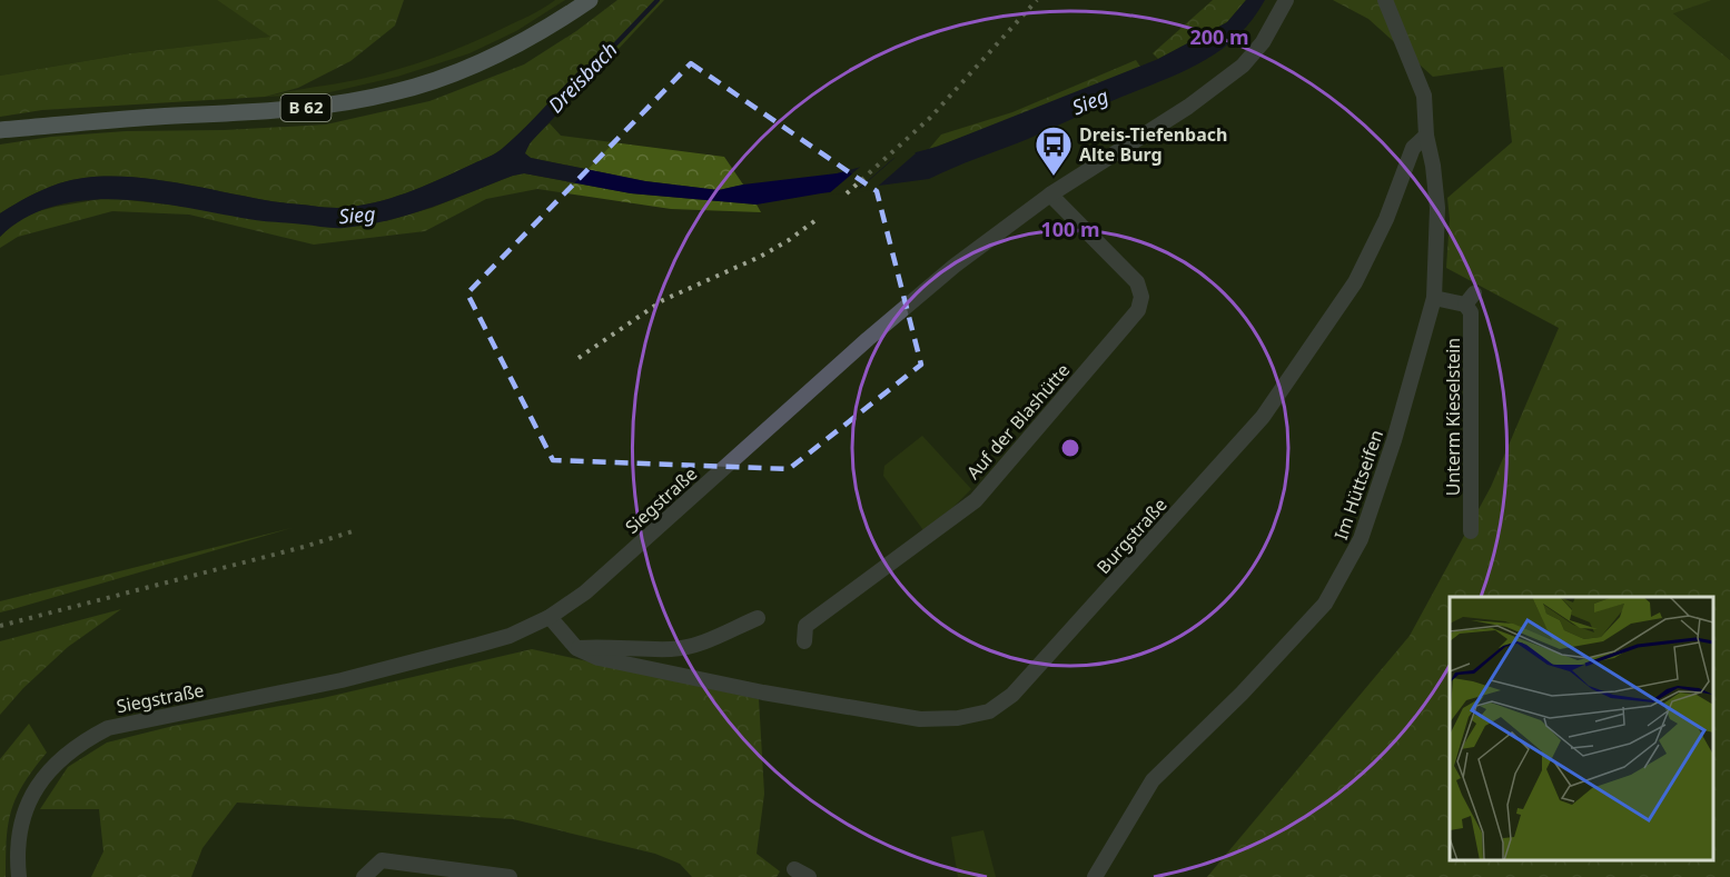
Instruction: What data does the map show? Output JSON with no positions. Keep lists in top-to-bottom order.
{
  "streets": {
    "main road": ["B 62"],
    "street": [
      "Unterm Kieselstein",
      "Auf der Blashütte",
      "Im Hüttseifen",
      "Siegstraße",
      "Burgstraße"
    ]
  },
  "crossings": [
    ["Unterm Kieselstein", "Im Hüttseifen"],
    ["Auf der Blashütte", "Siegstraße"],
    ["Im Hüttseifen", "Burgstraße"],
    ["Siegstraße", "Burgstraße"]
  ],
  "water": ["Dreisbach", "Sieg"],
  "places": {
    "bus stop": ["Dreis-Tiefenbach Alte Burg"]
  },
  "rings": ["200 m", "100 m"]
}
